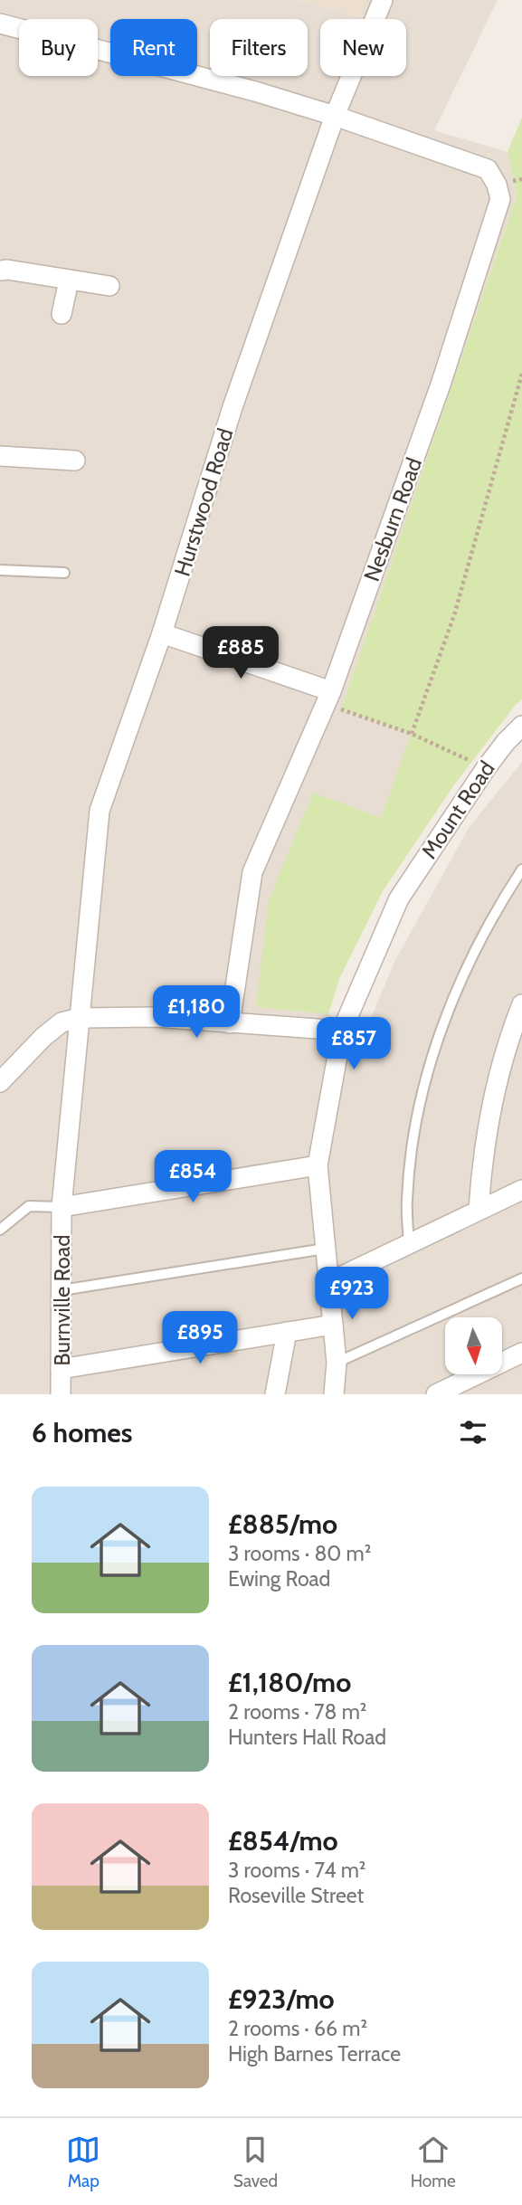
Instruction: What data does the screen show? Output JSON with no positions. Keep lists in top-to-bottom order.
{
  "streets": {
    "street": [
      "Hurstwood Road",
      "Nesburn Road",
      "Mount Road",
      "Burnville Road"
    ]
  },
  "crossings": [
    ["Hurstwood Road", "Nesburn Road"],
    ["Hurstwood Road", "Burnville Road"]
  ],
  "north": "bottom",
  "page": {
    "chip": [
      "Buy",
      "Rent",
      "Filters",
      "New"
    ],
    "price": [
      "£885",
      "£1,180",
      "£857",
      "£854",
      "£923",
      "£895"
    ],
    "heading": "6 homes",
    "list": [
      {
        "name": "£885/mo",
        "note": "3 rooms · 80 m² · Ewing Road"
      },
      {
        "name": "£1,180/mo",
        "note": "2 rooms · 78 m² · Hunters Hall Road"
      },
      {
        "name": "£854/mo",
        "note": "3 rooms · 74 m² · Roseville Street"
      },
      {
        "name": "£923/mo",
        "note": "2 rooms · 66 m² · High Barnes Terrace"
      }
    ],
    "tabs": ["Map", "Saved", "Home"]
  }
}
